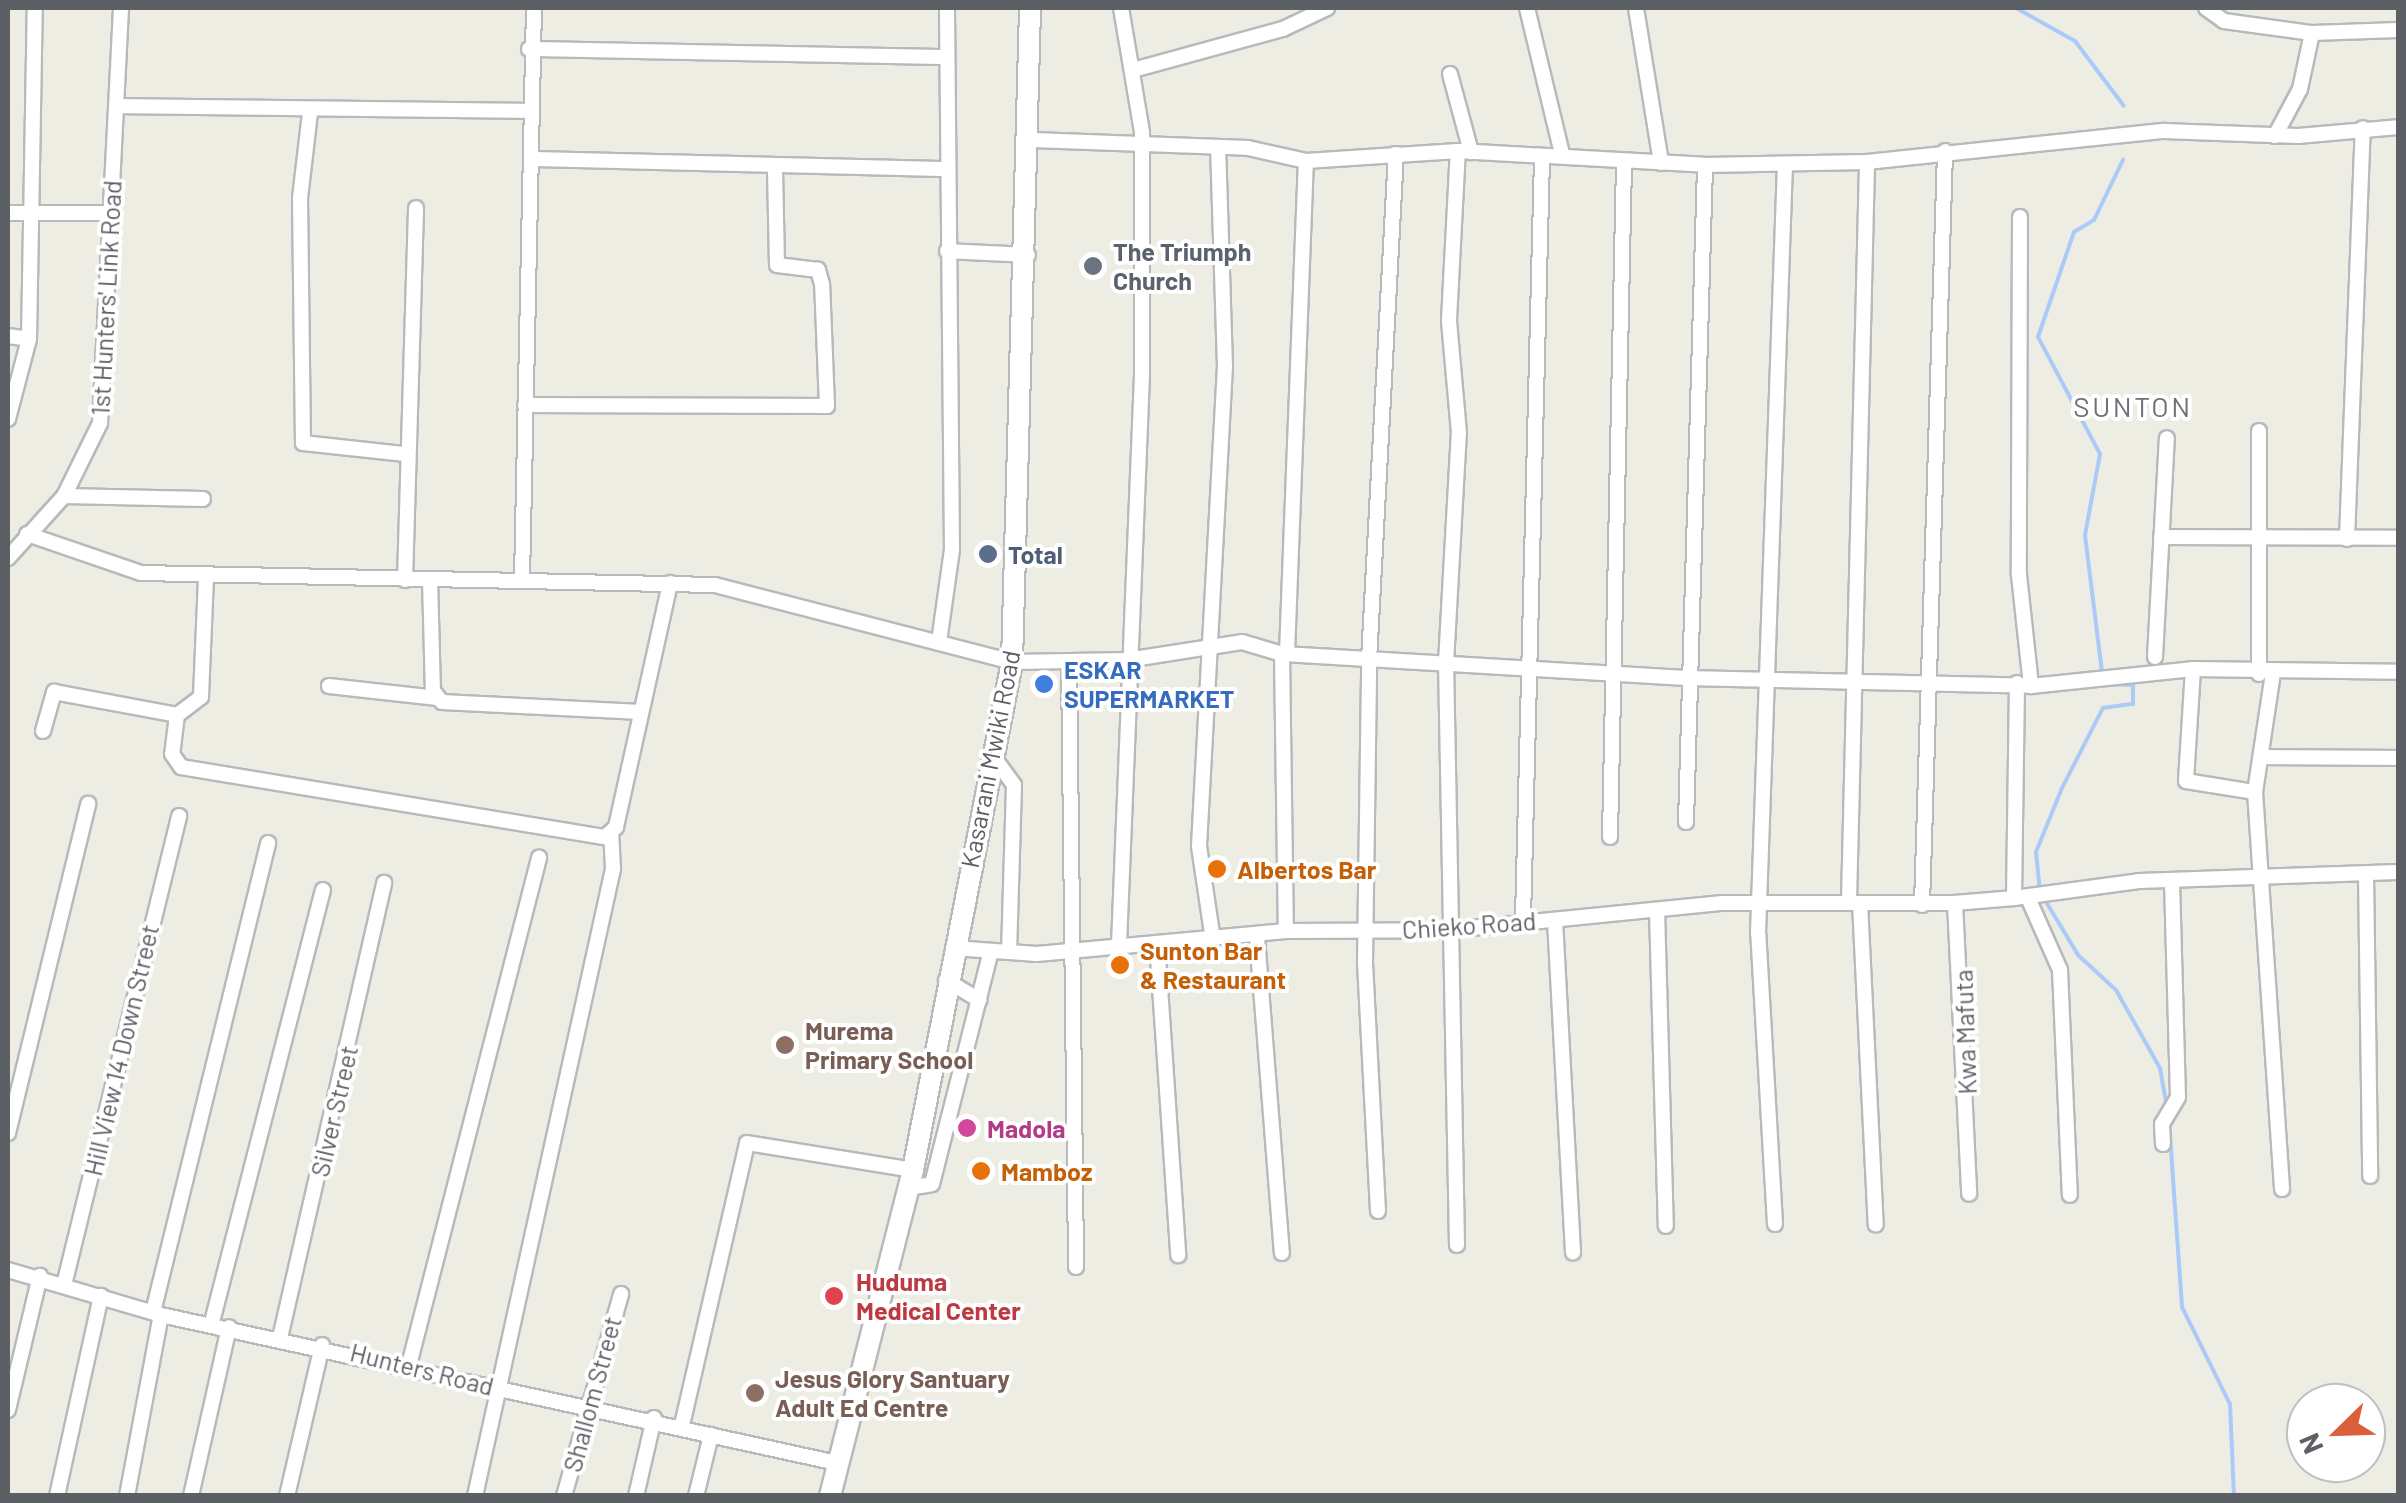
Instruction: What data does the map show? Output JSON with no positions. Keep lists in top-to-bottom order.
{
  "streets": {
    "main road": ["Kasarani Mwiki Road"],
    "street": [
      "1st Hunters' Link Road",
      "Chieko Road",
      "Kwa Mafuta",
      "Hill View 14 Down Street",
      "Silver Street",
      "Hunters Road",
      "Shallom Street"
    ]
  },
  "crossings": [
    ["Kasarani Mwiki Road", "Chieko Road"],
    ["Kasarani Mwiki Road", "Hunters Road"],
    ["Hill View 14 Down Street", "Hunters Road"],
    ["Silver Street", "Hunters Road"],
    ["Hunters Road", "Shallom Street"]
  ],
  "districts": ["SUNTON"],
  "places": [
    "The Triumph Church",
    "Total",
    "ESKAR SUPERMARKET",
    "Albertos Bar",
    "Sunton Bar & Restaurant",
    "Murema Primary School",
    "Madola",
    "Mamboz",
    "Huduma Medical Center",
    "Jesus Glory Santuary Adult Ed Centre"
  ],
  "north": "bottom left"
}
